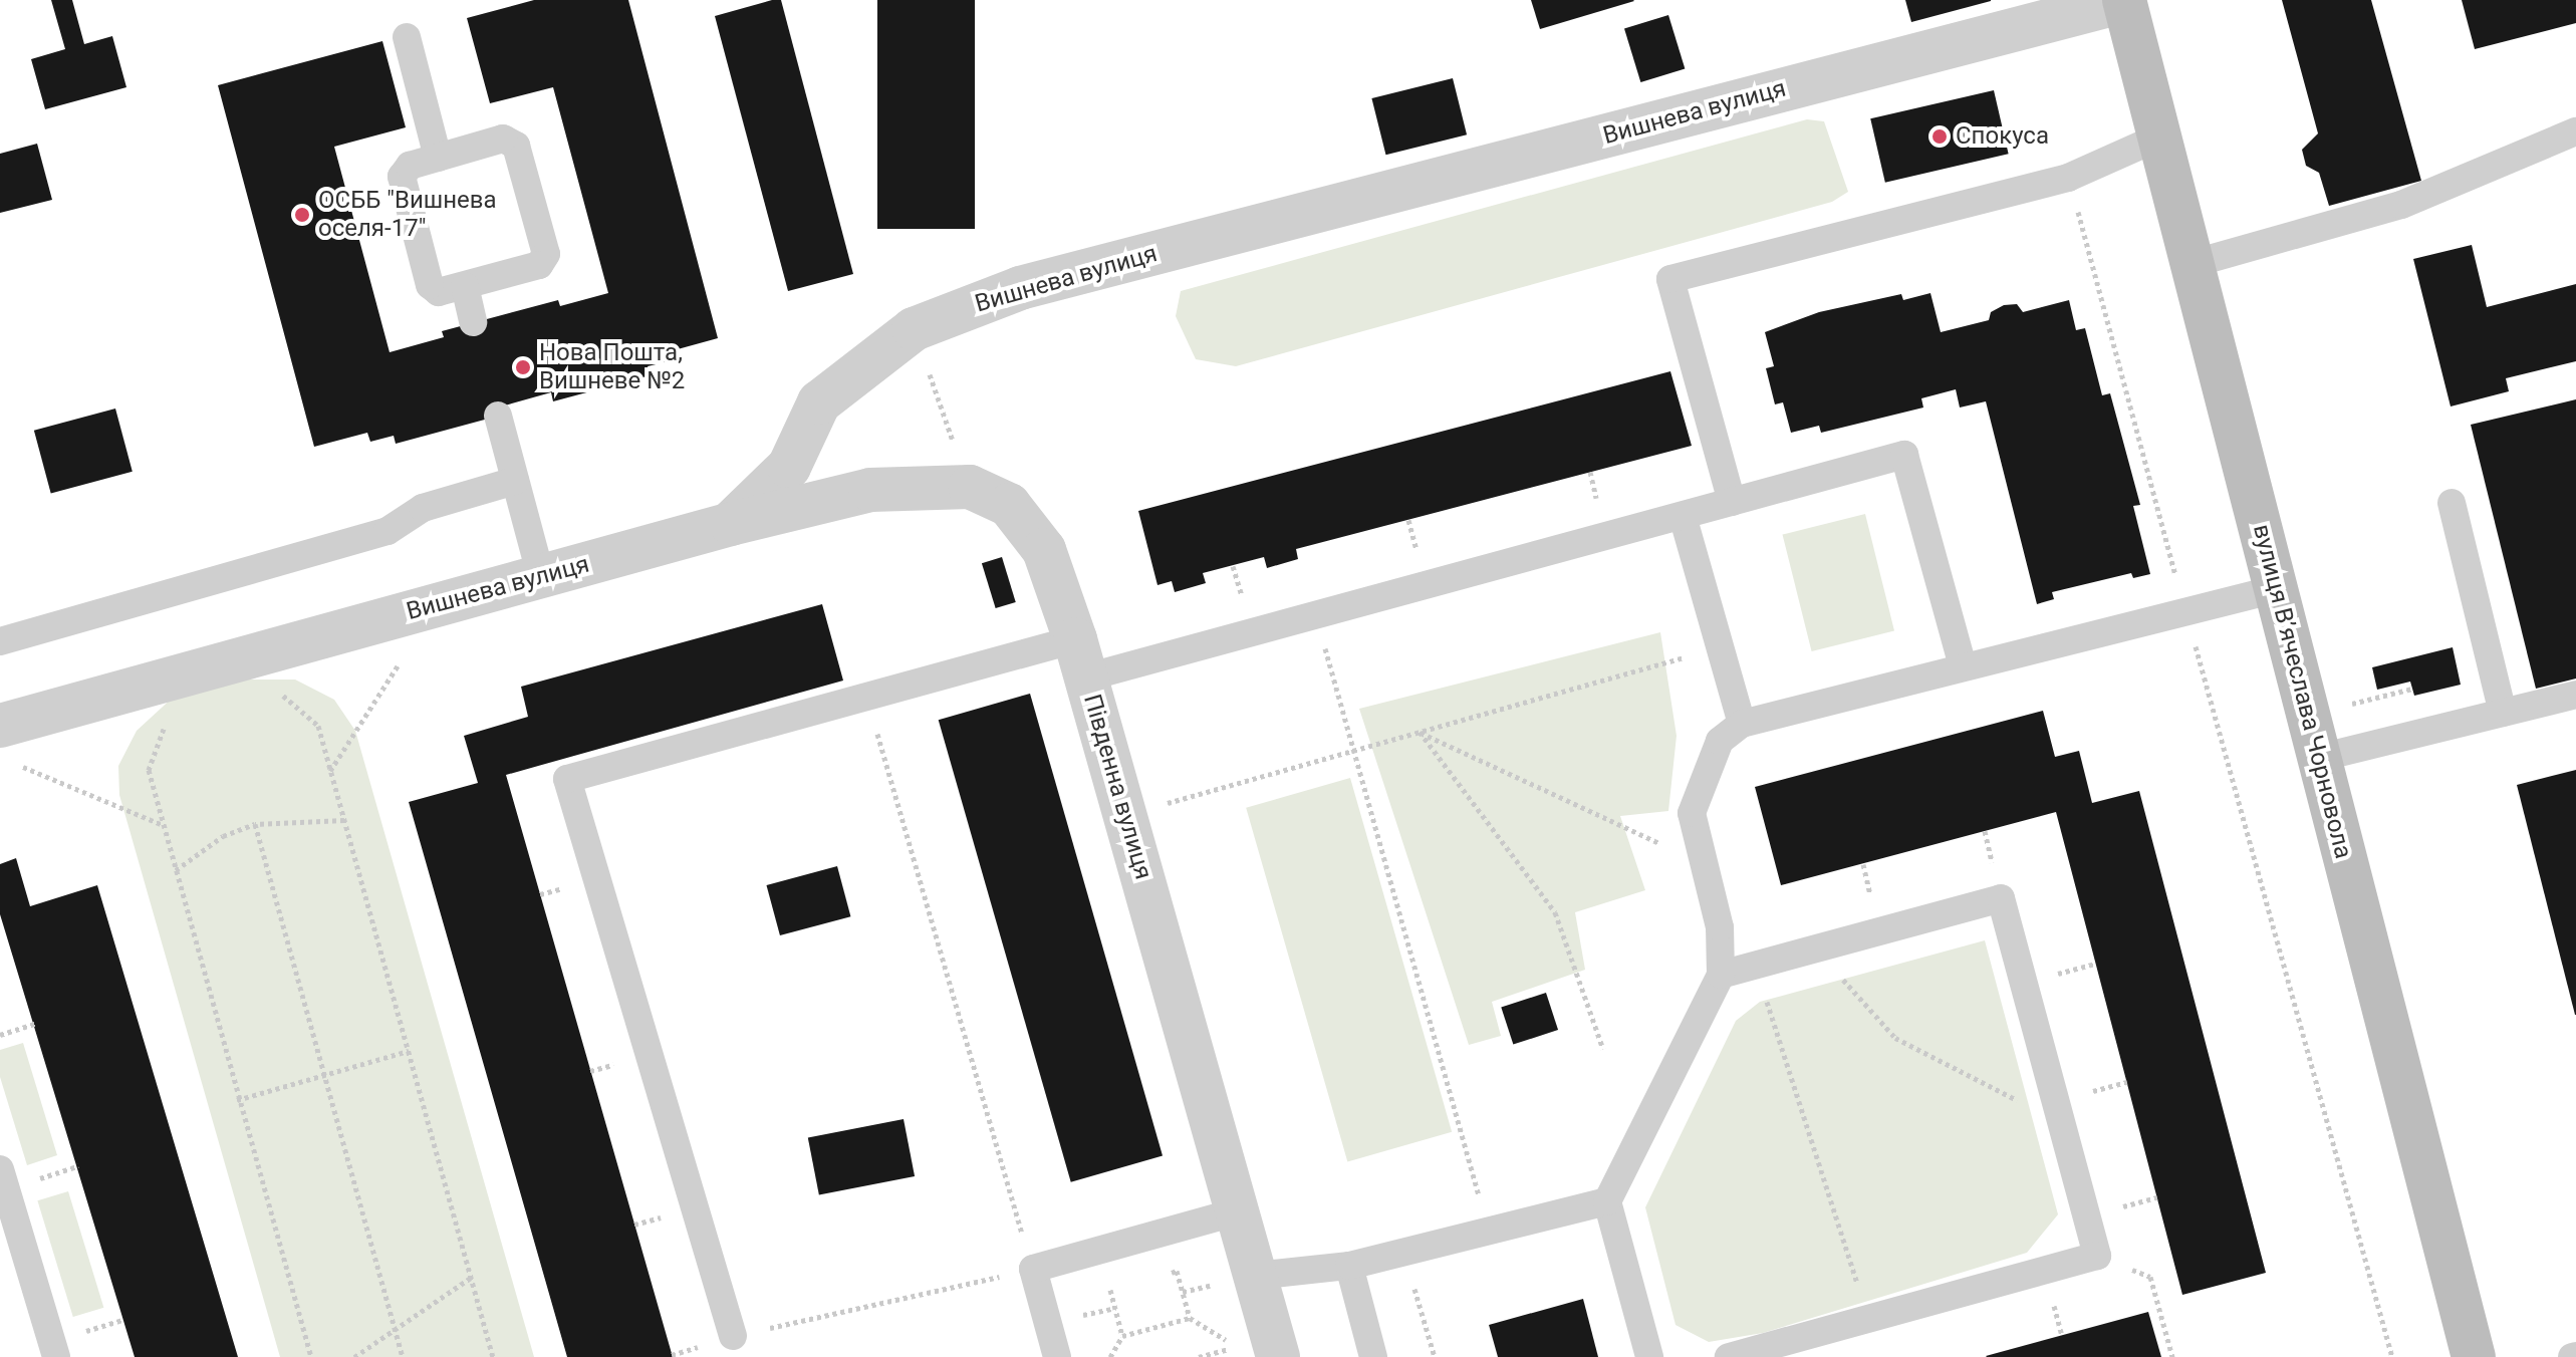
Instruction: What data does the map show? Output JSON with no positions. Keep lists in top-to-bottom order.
{
  "streets": {
    "street": ["Вишнева вулиця", "вулиця Вʼячеслава Чорновола", "Південна вулиця"]
  },
  "crossings": [
    ["Вишнева вулиця", "вулиця Вʼячеслава Чорновола"],
    ["Вишнева вулиця", "Південна вулиця"]
  ],
  "places": ["Спокуса", "ОСББ \"Вишнева оселя-17\"", "Нова Пошта, Вишневе №2"]
}
